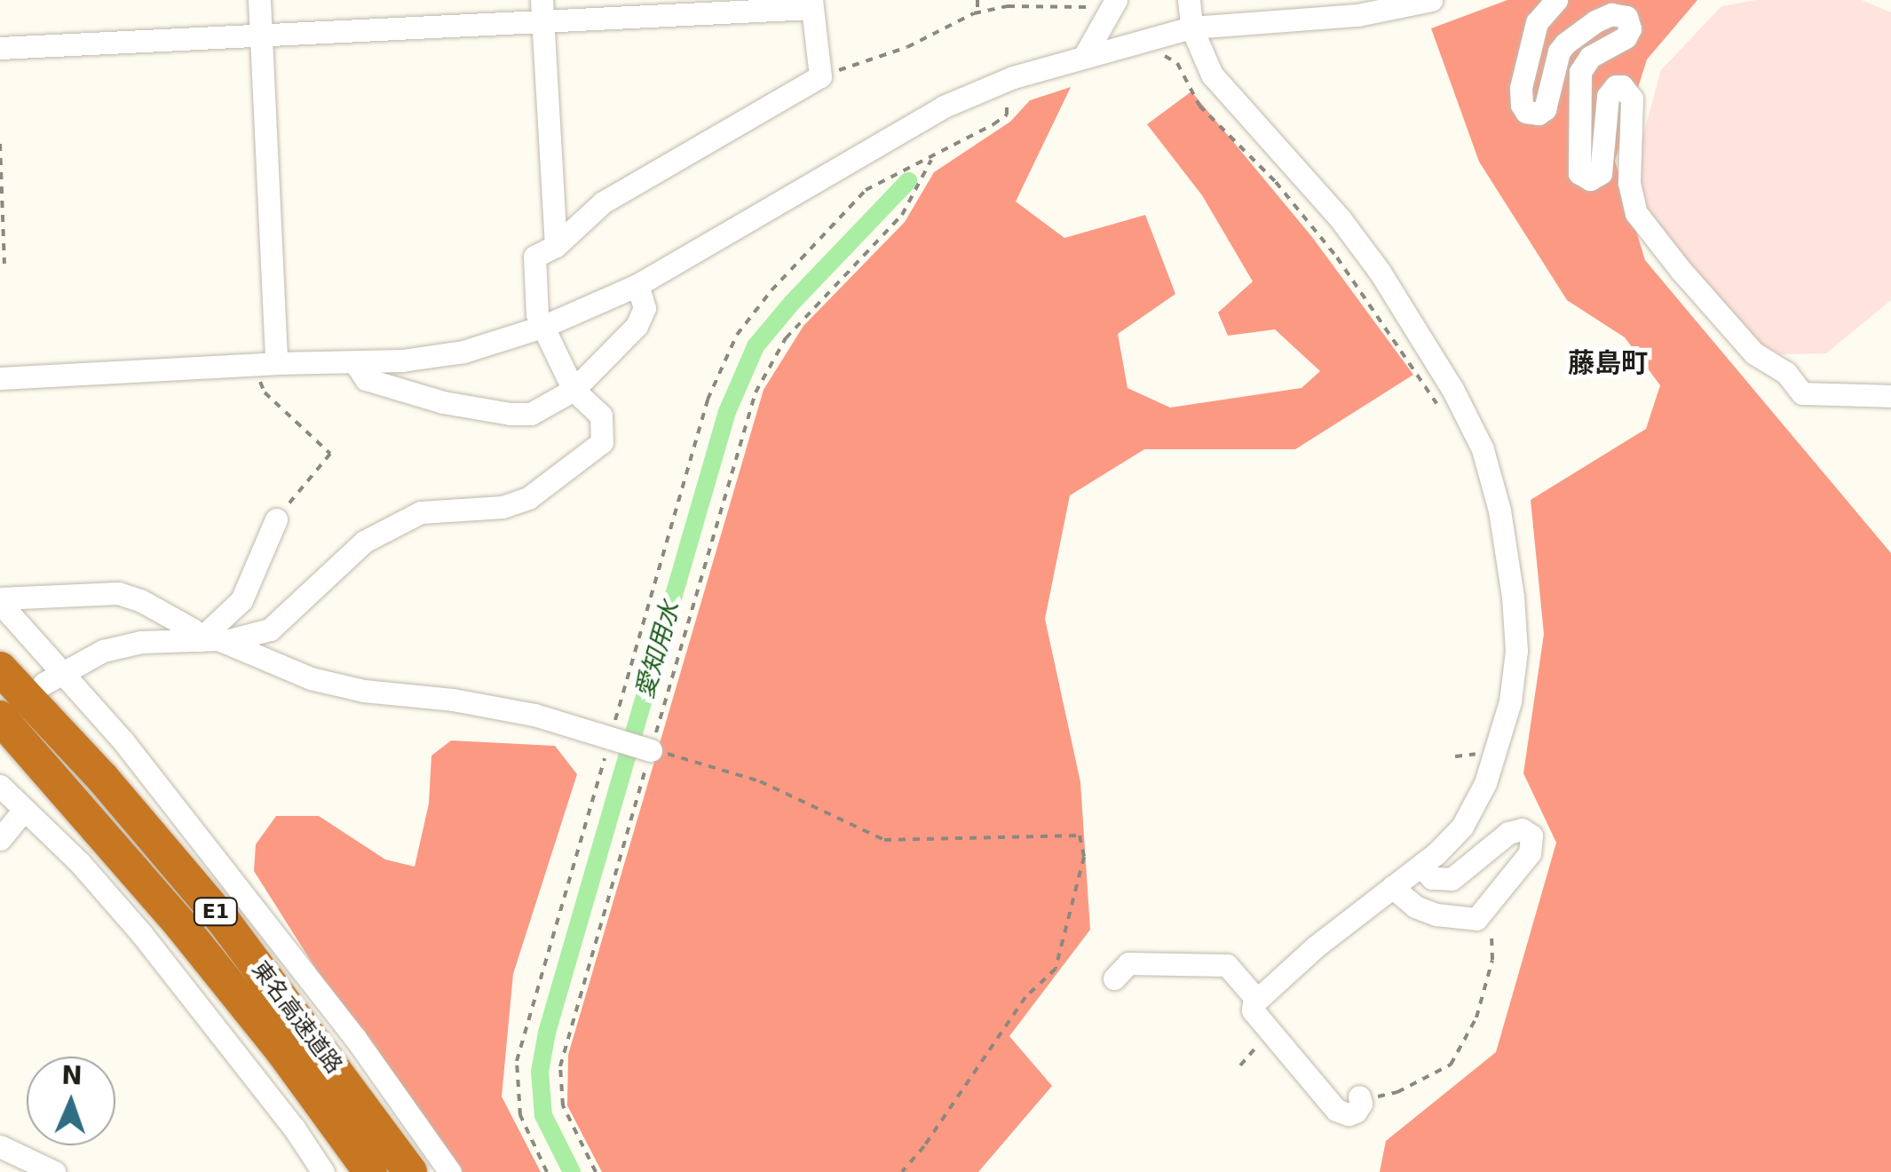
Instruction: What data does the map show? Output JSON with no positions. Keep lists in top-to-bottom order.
{
  "streets": {
    "highway": ["E1", "東名高速道路"]
  },
  "districts": ["藤島町"],
  "water": ["愛知用水"],
  "north": "top"
}
